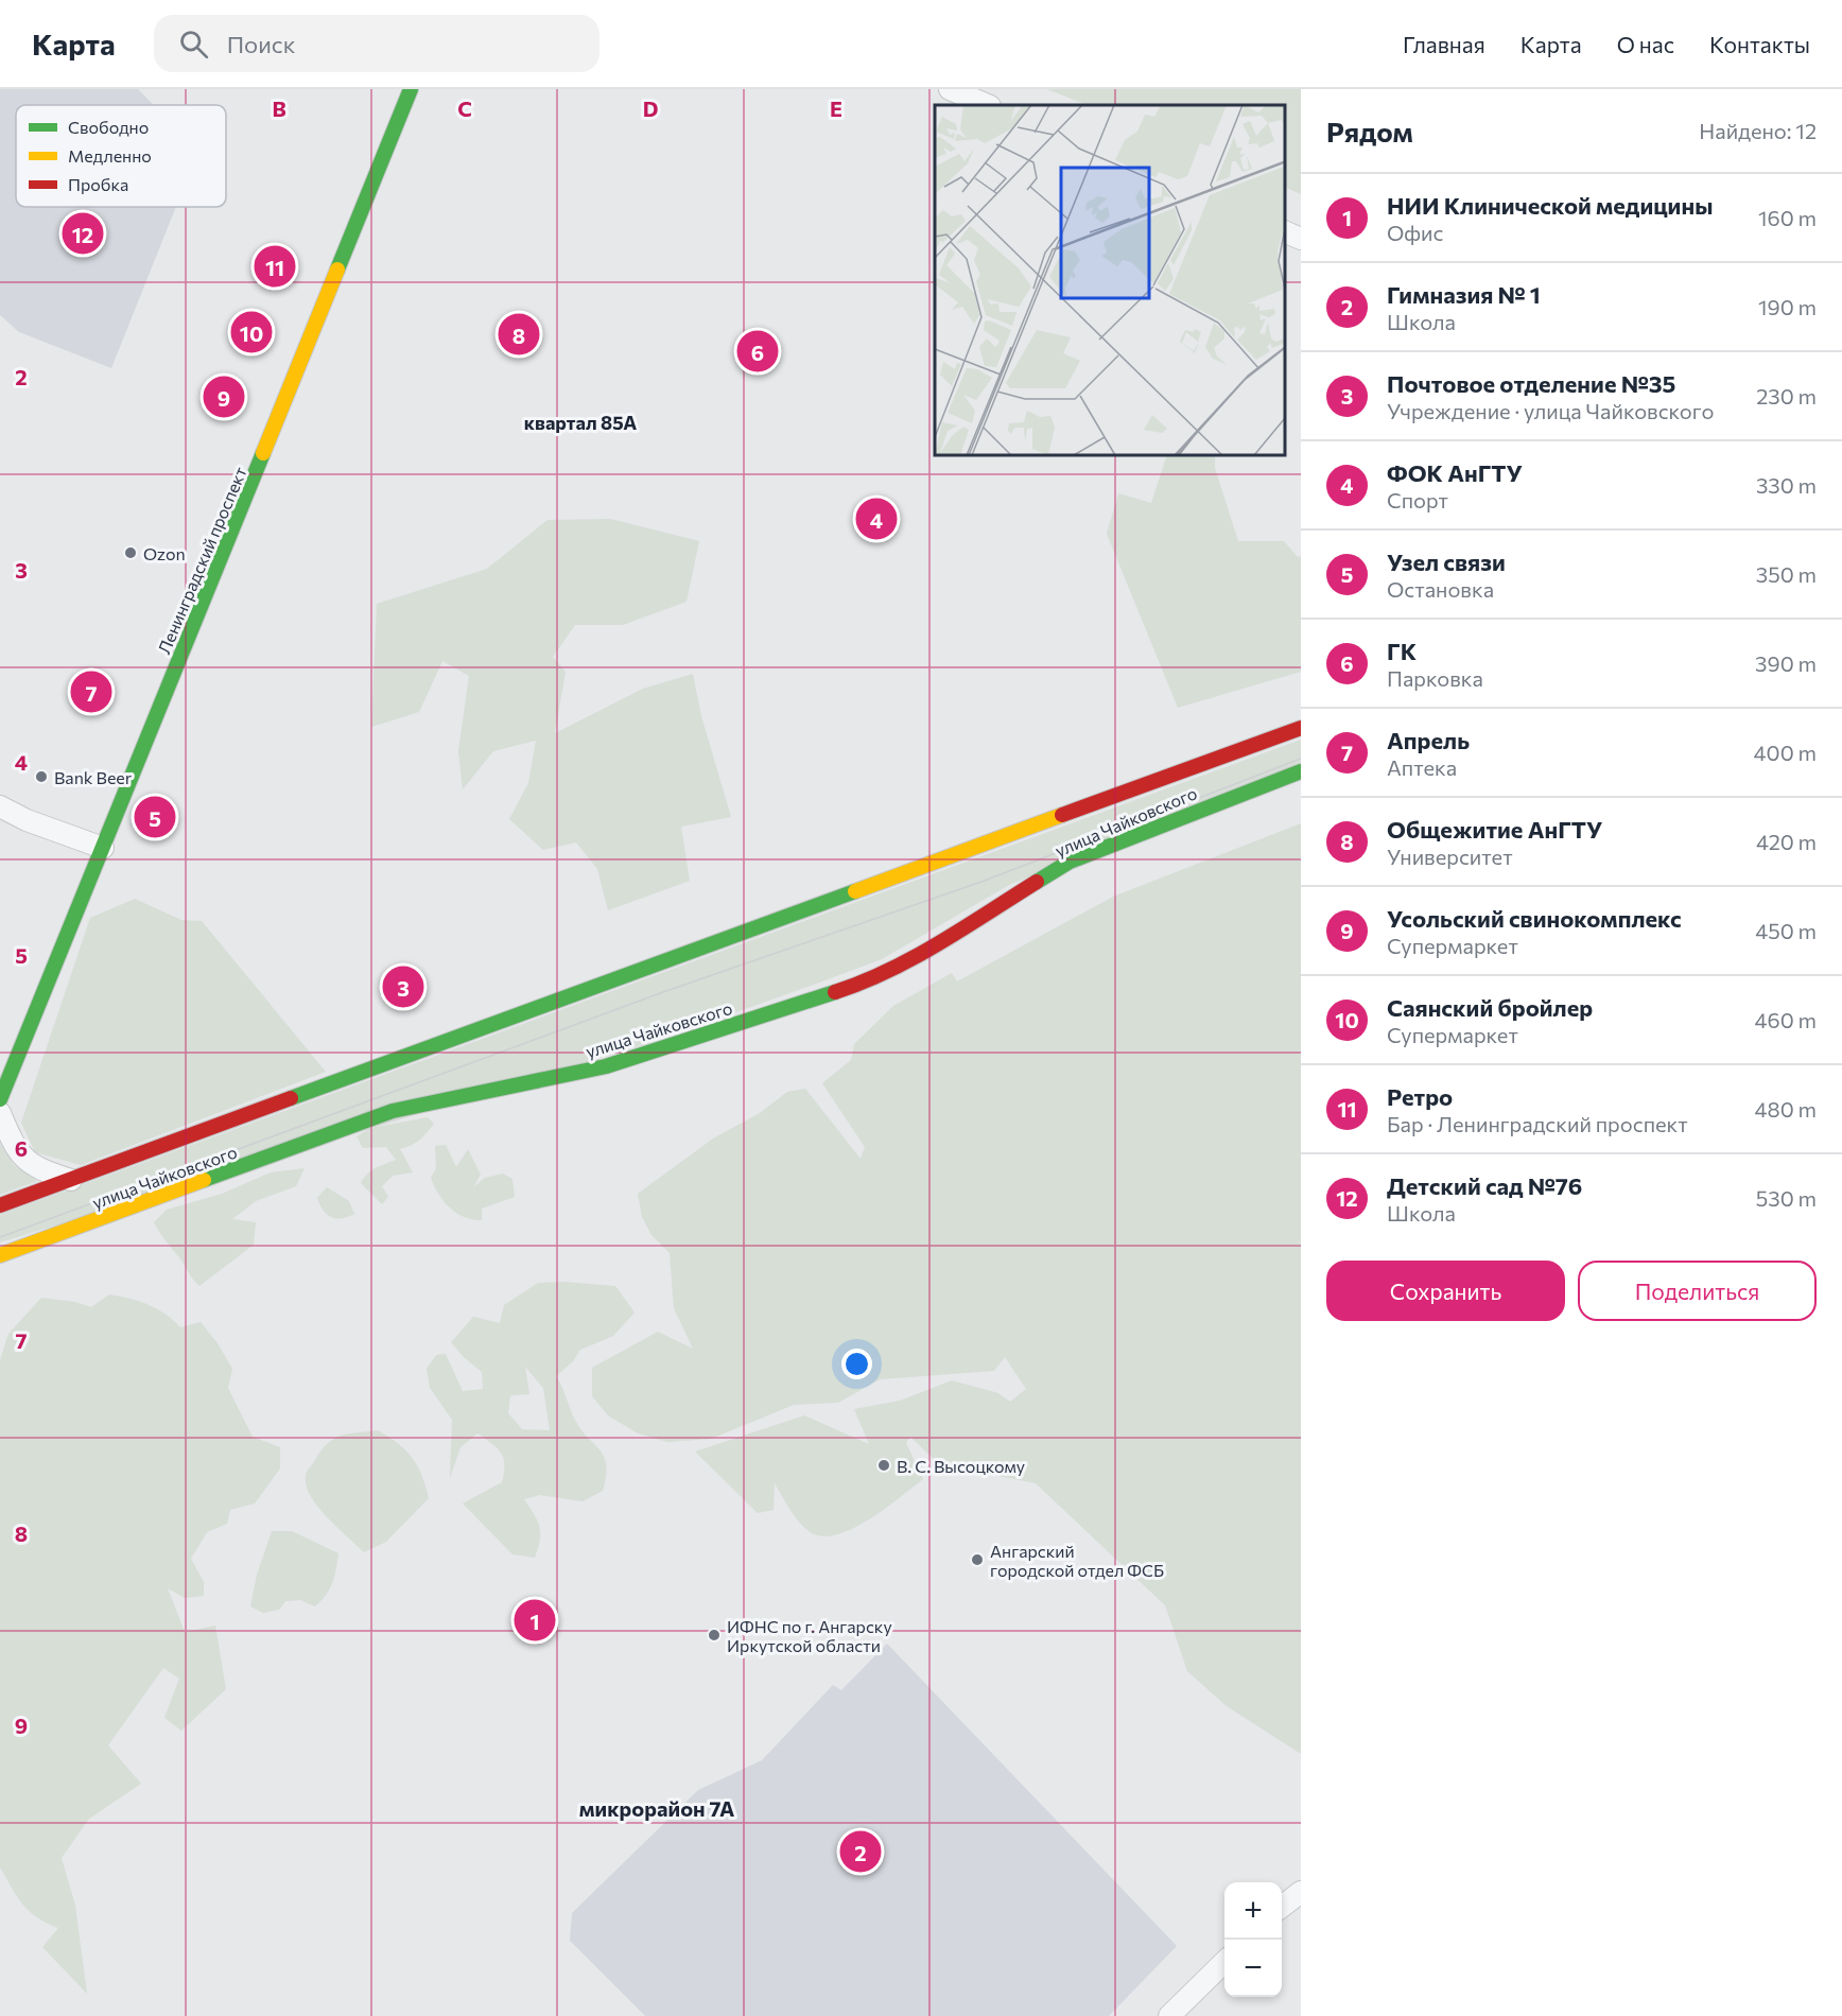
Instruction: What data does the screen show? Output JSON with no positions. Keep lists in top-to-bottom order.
{
  "streets": {
    "main road": ["Ленинградский проспект", "улица Чайковского"]
  },
  "districts": ["квартал 85А", "микрорайон 7А"],
  "places": [
    "Ozon",
    "Bank Beer",
    "В. С. Высоцкому",
    "Ангарский городской отдел ФСБ",
    "ИФНС по г. Ангарску Иркутской области"
  ],
  "legend": ["Свободно", "Медленно", "Пробка"],
  "page": {
    "header": "Карта",
    "search": "Поиск",
    "nav": [
      "Главная",
      "Карта",
      "О нас",
      "Контакты"
    ],
    "heading": ["Рядом", "Найдено: 12"],
    "list": [
      {
        "mark": "1",
        "name": "НИИ Клинической медицины",
        "note": "Офис",
        "value": "160 m"
      },
      {
        "mark": "2",
        "name": "Гимназия № 1",
        "note": "Школа",
        "value": "190 m"
      },
      {
        "mark": "3",
        "name": "Почтовое отделение №35",
        "note": "Учреждение · улица Чайковского",
        "value": "230 m"
      },
      {
        "mark": "4",
        "name": "ФОК АнГТУ",
        "note": "Спорт",
        "value": "330 m"
      },
      {
        "mark": "5",
        "name": "Узел связи",
        "note": "Остановка",
        "value": "350 m"
      },
      {
        "mark": "6",
        "name": "ГК",
        "note": "Парковка",
        "value": "390 m"
      },
      {
        "mark": "7",
        "name": "Апрель",
        "note": "Аптека",
        "value": "400 m"
      },
      {
        "mark": "8",
        "name": "Общежитие АнГТУ",
        "note": "Университет",
        "value": "420 m"
      },
      {
        "mark": "9",
        "name": "Усольский свинокомплекс",
        "note": "Супермаркет",
        "value": "450 m"
      },
      {
        "mark": "10",
        "name": "Саянский бройлер",
        "note": "Супермаркет",
        "value": "460 m"
      },
      {
        "mark": "11",
        "name": "Ретро",
        "note": "Бар · Ленинградский проспект",
        "value": "480 m"
      },
      {
        "mark": "12",
        "name": "Детский сад №76",
        "note": "Школа",
        "value": "530 m"
      }
    ],
    "pins": [
      "12",
      "11",
      "10",
      "8",
      "6",
      "9",
      "4",
      "7",
      "5",
      "3",
      "1",
      "2"
    ],
    "buttons": ["Сохранить", "Поделиться"],
    "map_buttons": ["+", "−"]
  },
  "grid": {
    "columns": [
      "B",
      "C",
      "D",
      "E"
    ],
    "rows": [
      "2",
      "3",
      "4",
      "5",
      "6",
      "7",
      "8",
      "9"
    ]
  }
}
